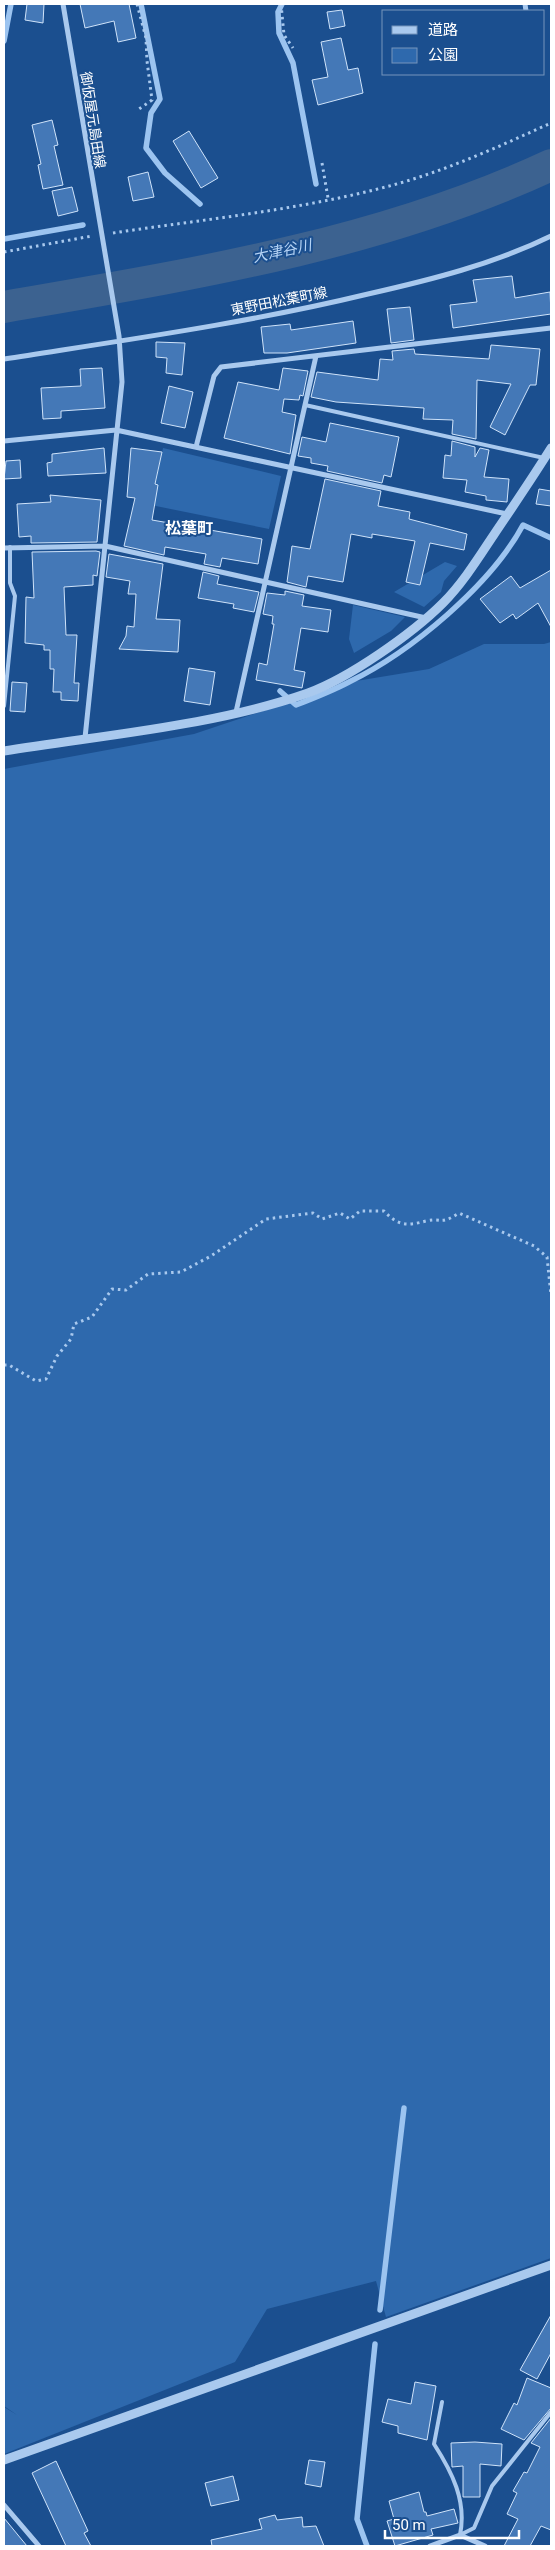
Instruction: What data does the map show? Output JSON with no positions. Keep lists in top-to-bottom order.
{
  "streets": {
    "street": ["御仮屋元島田線", "東野田松葉町線"]
  },
  "crossings": [
    ["御仮屋元島田線", "東野田松葉町線"]
  ],
  "districts": ["松葉町"],
  "water": ["大津谷川"],
  "legend": ["道路", "公園"],
  "scale_bar": "50 m"
}
